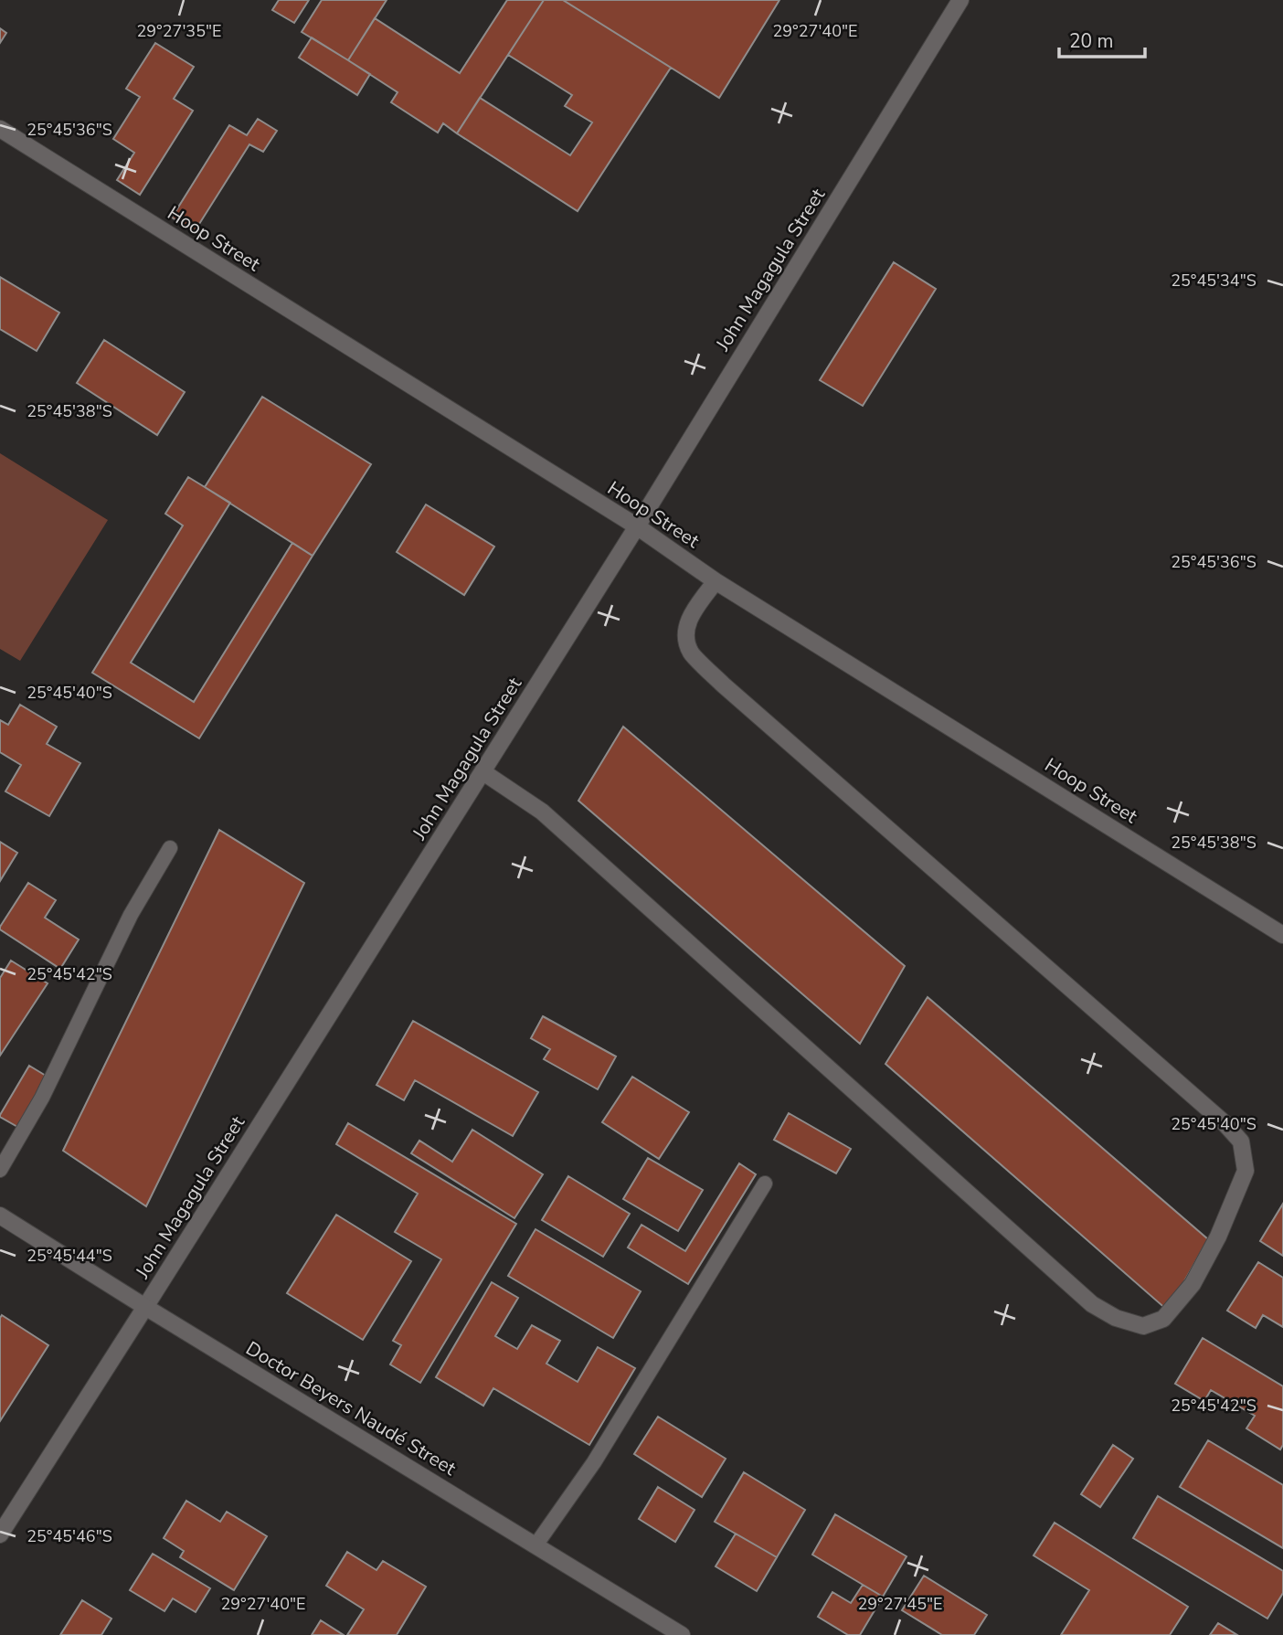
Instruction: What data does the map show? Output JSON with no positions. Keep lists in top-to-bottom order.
{
  "streets": {
    "street": ["Hoop Street", "John Magagula Street", "Doctor Beyers Naudé Street"]
  },
  "crossings": [
    ["Hoop Street", "John Magagula Street"],
    ["John Magagula Street", "Doctor Beyers Naudé Street"]
  ],
  "scale_bar": "20 m",
  "coordinates": [
    "29°27'35\"E",
    "29°27'40\"E",
    "25°45'36\"S",
    "25°45'34\"S",
    "25°45'38\"S",
    "25°45'40\"S",
    "25°45'42\"S",
    "25°45'44\"S",
    "25°45'46\"S",
    "29°27'45\"E"
  ]
}
